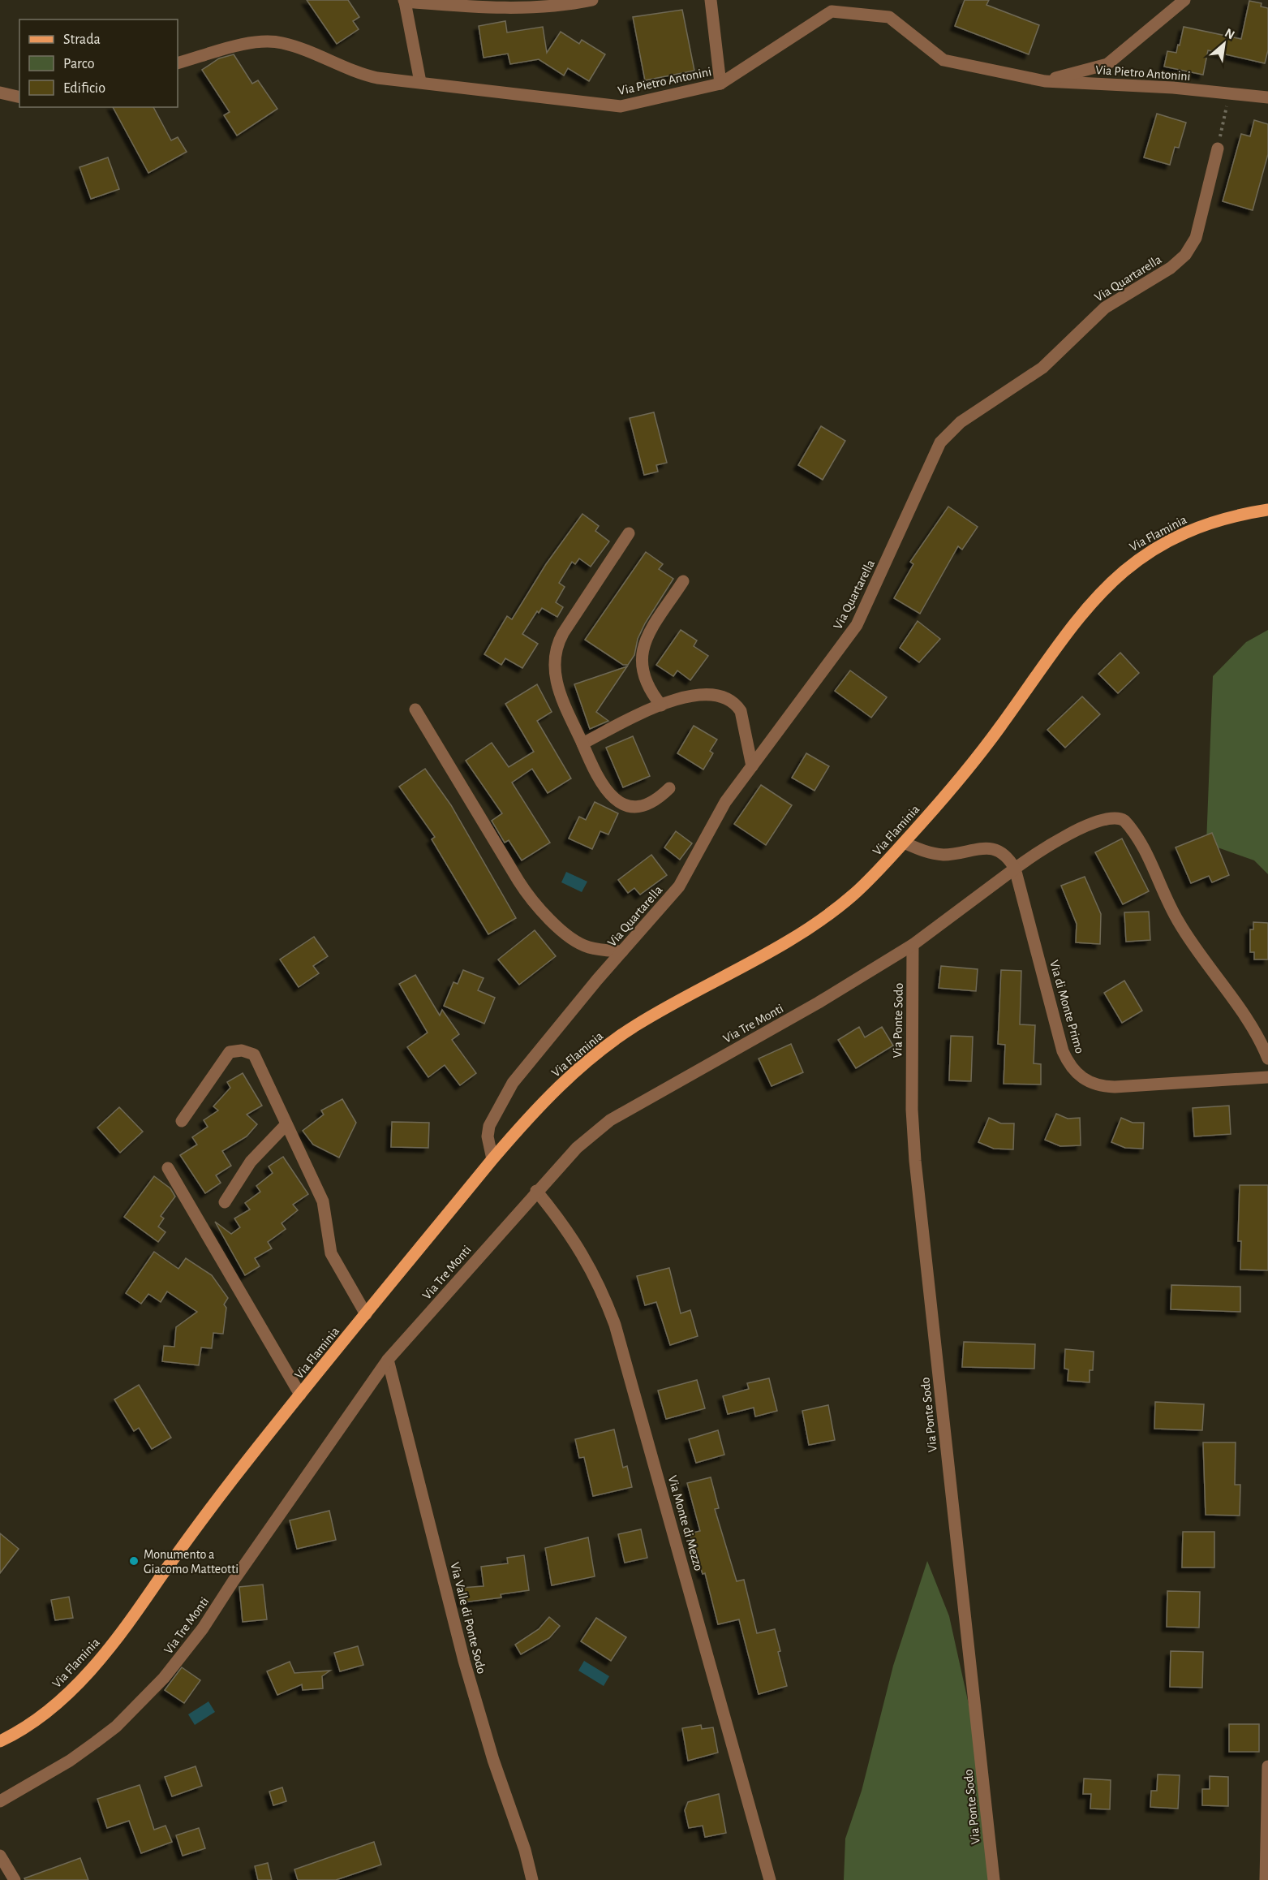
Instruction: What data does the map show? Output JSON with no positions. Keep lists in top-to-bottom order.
{
  "streets": {
    "main road": ["Via Flaminia"],
    "street": [
      "Via Pietro Antonini",
      "Via Quartarella",
      "Via di Monte Primo",
      "Via Ponte Sodo",
      "Via Tre Monti",
      "Via Monte di Mezzo",
      "Via Valle di Ponte Sodo"
    ]
  },
  "crossings": [
    ["Via Quartarella", "Via Flaminia"],
    ["Via di Monte Primo", "Via Tre Monti"],
    ["Via Ponte Sodo", "Via Tre Monti"],
    ["Via Tre Monti", "Via Monte di Mezzo"],
    ["Via Tre Monti", "Via Valle di Ponte Sodo"]
  ],
  "places": ["Monumento a Giacomo Matteotti"],
  "legend": ["Strada", "Parco", "Edificio"],
  "north": "top right"
}
